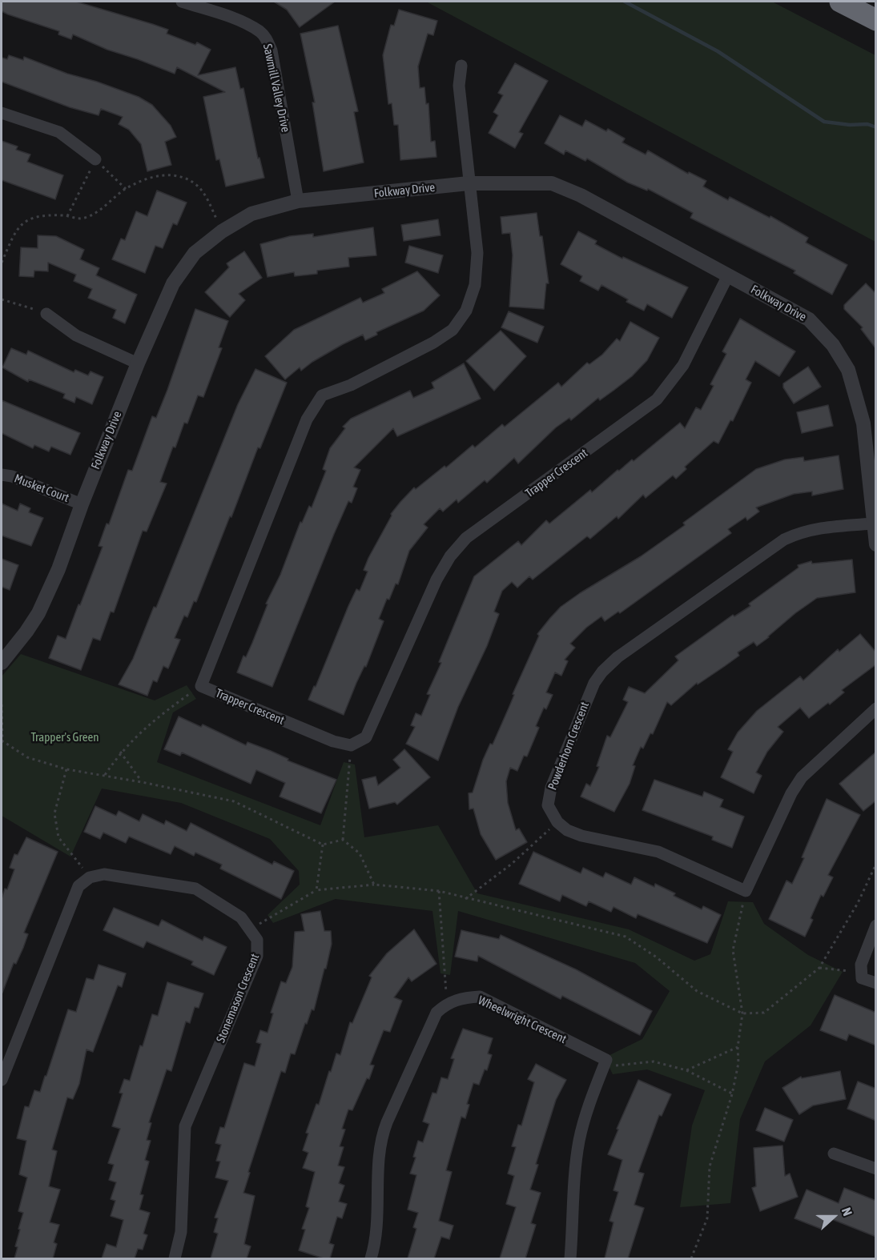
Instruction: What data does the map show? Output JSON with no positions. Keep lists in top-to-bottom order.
{
  "streets": {
    "street": [
      "Sawmill Valley Drive",
      "Folkway Drive",
      "Trapper Crescent",
      "Musket Court",
      "Powderhorn Crescent",
      "Stonemason Crescent",
      "Wheelwright Crescent"
    ]
  },
  "crossings": [
    ["Sawmill Valley Drive", "Folkway Drive"],
    ["Folkway Drive", "Trapper Crescent"],
    ["Folkway Drive", "Musket Court"],
    ["Folkway Drive", "Powderhorn Crescent"]
  ],
  "parks": ["Trapper's Green"],
  "north": "right"
}
